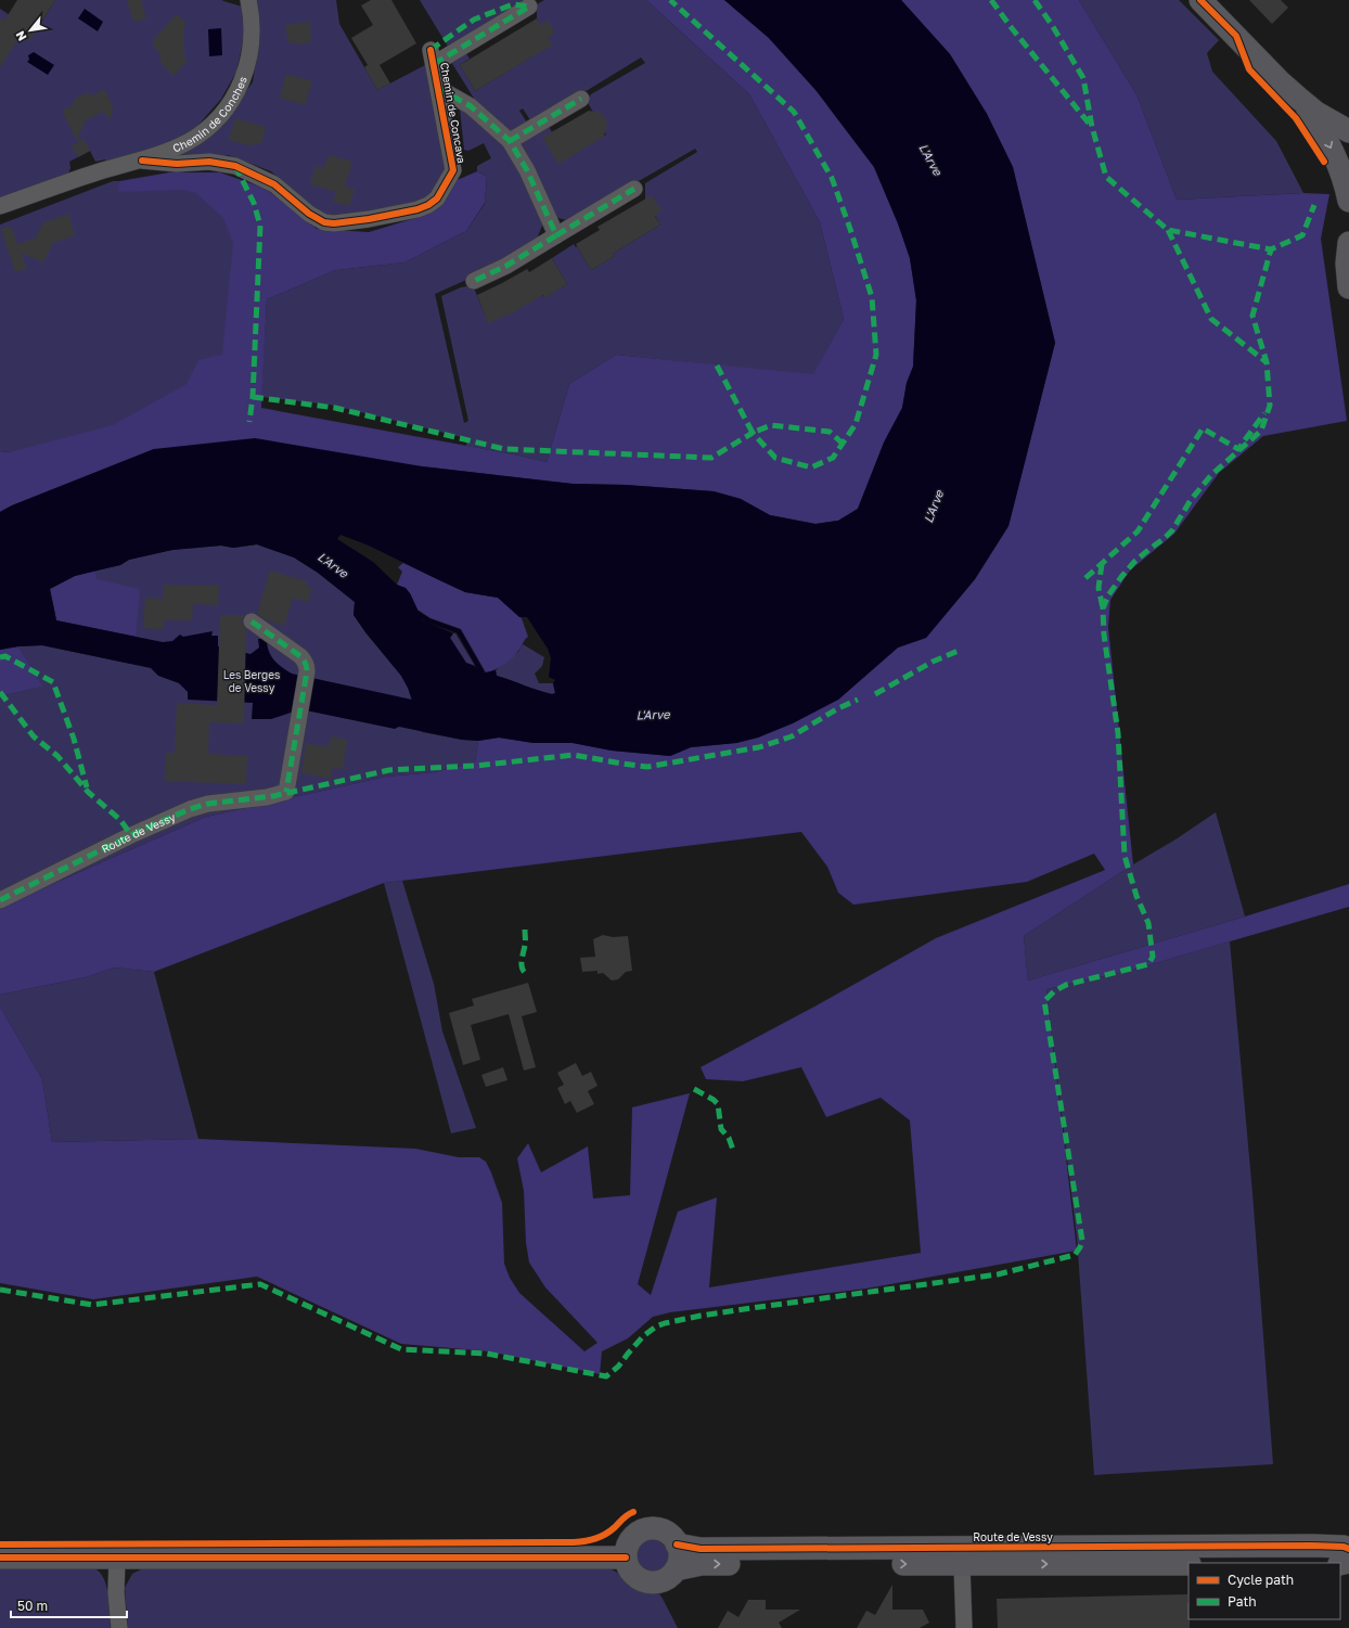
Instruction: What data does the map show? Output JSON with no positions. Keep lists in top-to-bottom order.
{
  "streets": {
    "street": ["Chemin de Conches", "Chemin de Concava", "Route de Vessy"]
  },
  "crossings": [
    ["Chemin de Conches", "Chemin de Concava"]
  ],
  "water": ["L'Arve"],
  "parks": ["Les Berges de Vessy"],
  "legend": ["Cycle path", "Path"],
  "scale_bar": "50 m",
  "north": "bottom left"
}
